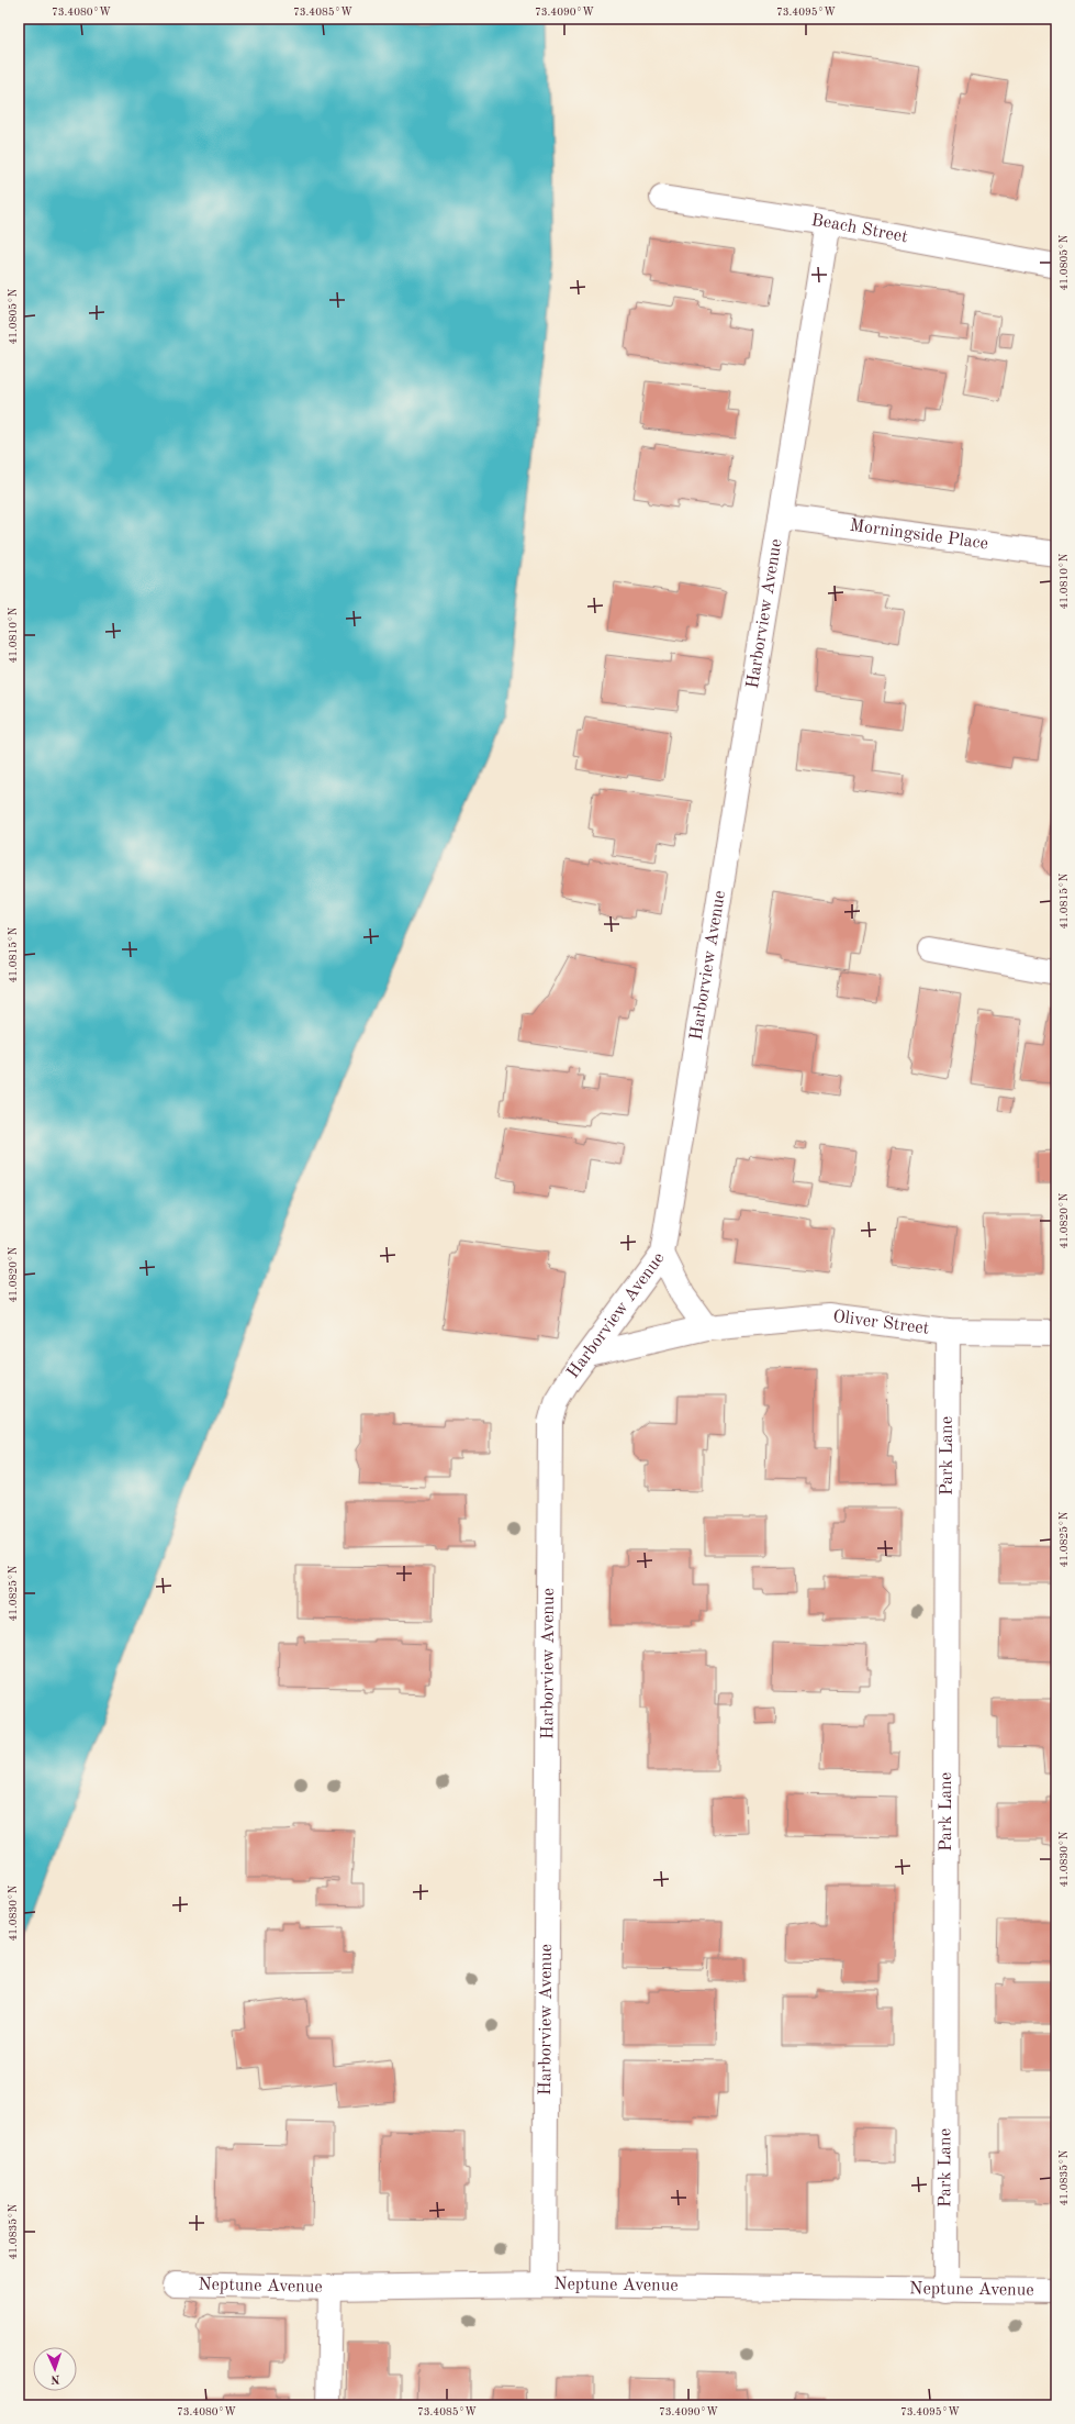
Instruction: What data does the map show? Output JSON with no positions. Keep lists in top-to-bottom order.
{
  "streets": {
    "street": [
      "Beach Street",
      "Morningside Place",
      "Harborview Avenue",
      "Oliver Street",
      "Park Lane",
      "Neptune Avenue"
    ]
  },
  "crossings": [
    ["Beach Street", "Harborview Avenue"],
    ["Morningside Place", "Harborview Avenue"],
    ["Harborview Avenue", "Oliver Street"],
    ["Harborview Avenue", "Neptune Avenue"],
    ["Oliver Street", "Park Lane"],
    ["Park Lane", "Neptune Avenue"]
  ],
  "north": "bottom",
  "coordinates": [
    "73.4080°W",
    "73.4085°W",
    "73.4090°W",
    "73.4095°W",
    "41.0805°N",
    "41.0810°N",
    "41.0815°N",
    "41.0820°N",
    "41.0825°N",
    "41.0830°N",
    "41.0835°N"
  ]
}
